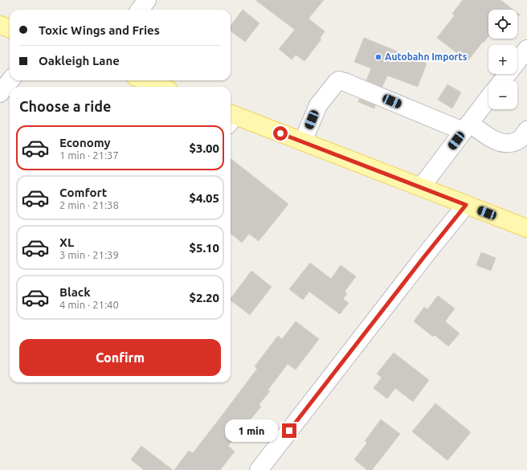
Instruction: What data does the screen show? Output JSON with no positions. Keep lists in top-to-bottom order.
{
  "places": ["Autobahn Imports"],
  "page": {
    "map_buttons": ["+", "−"],
    "banner": ["Toxic Wings and Fries", "Oakleigh Lane"],
    "heading": "Choose a ride",
    "list": [
      {
        "name": "Economy",
        "note": "1 min · 21:37",
        "value": "$3.00"
      },
      {
        "name": "Comfort",
        "note": "2 min · 21:38",
        "value": "$4.05"
      },
      {
        "name": "XL",
        "note": "3 min · 21:39",
        "value": "$5.10"
      },
      {
        "name": "Black",
        "note": "4 min · 21:40",
        "value": "$2.20"
      }
    ],
    "buttons": "Confirm",
    "bubble": "1 min"
  }
}
